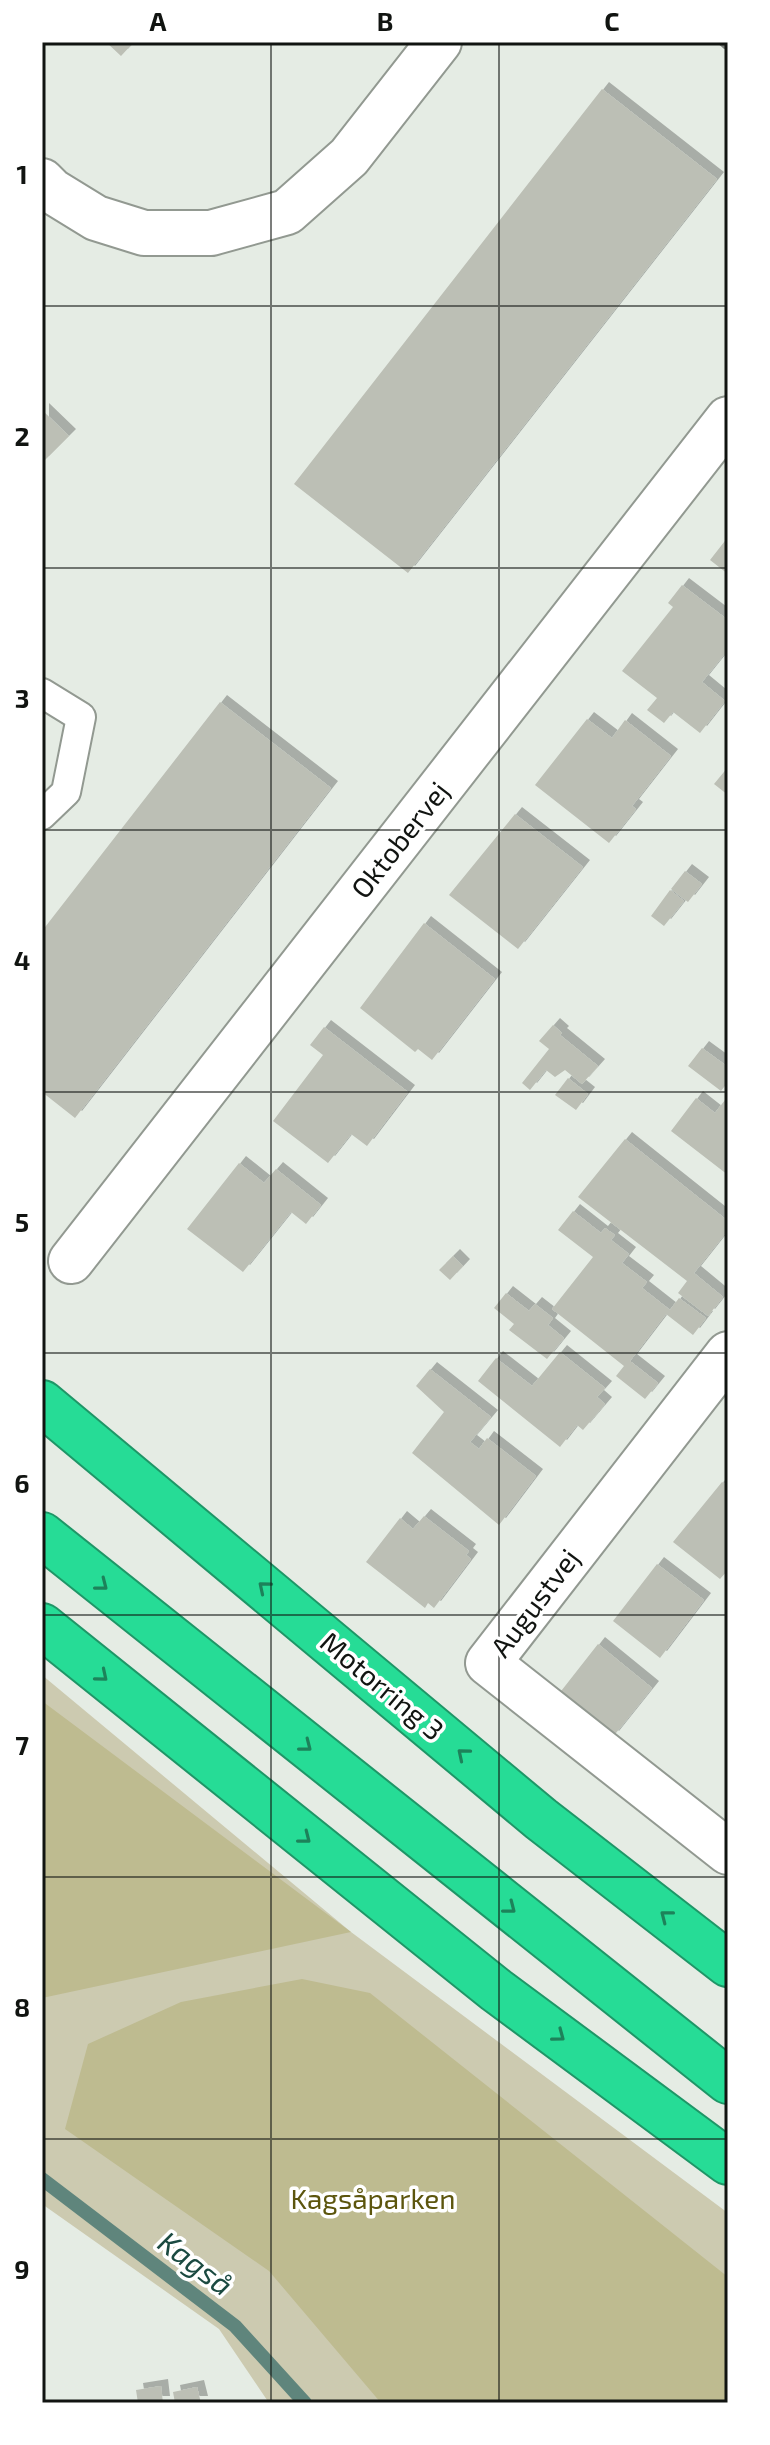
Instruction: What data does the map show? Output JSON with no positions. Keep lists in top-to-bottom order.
{
  "streets": {
    "highway": ["Motorring 3"],
    "street": ["Oktobervej", "Augustvej"]
  },
  "water": ["Kagså"],
  "parks": ["Kagsåparken"],
  "grid": {
    "columns": ["A", "B", "C"],
    "rows": [
      "1",
      "2",
      "3",
      "4",
      "5",
      "6",
      "7",
      "8",
      "9"
    ]
  }
}
